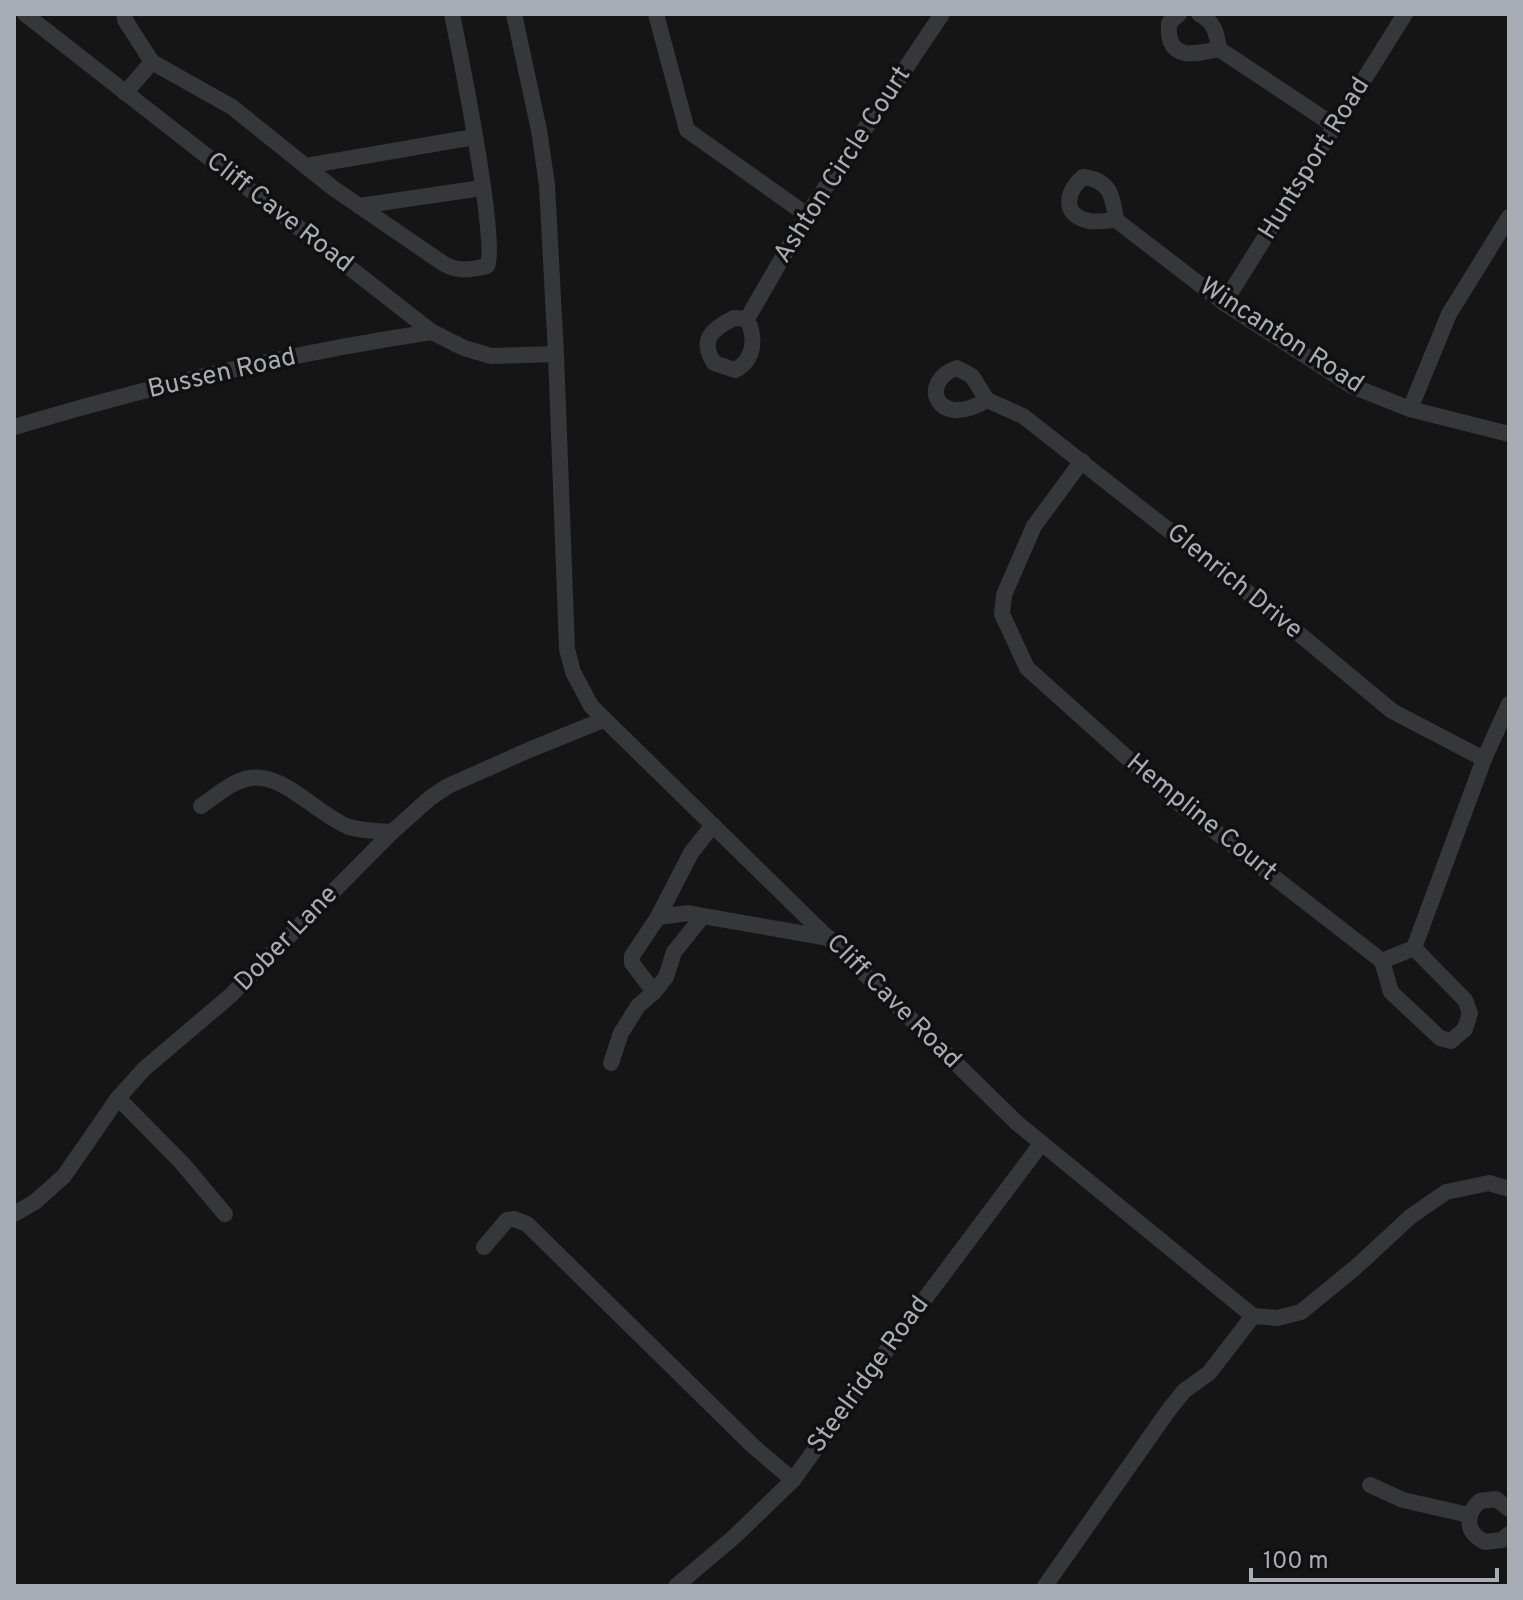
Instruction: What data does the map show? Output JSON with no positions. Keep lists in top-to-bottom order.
{
  "streets": {
    "street": [
      "Huntsport Road",
      "Ashton Circle Court",
      "Cliff Cave Road",
      "Wincanton Road",
      "Bussen Road",
      "Glenrich Drive",
      "Hempline Court",
      "Dober Lane",
      "Steelridge Road"
    ]
  },
  "crossings": [
    ["Huntsport Road", "Wincanton Road"],
    ["Cliff Cave Road", "Bussen Road"],
    ["Cliff Cave Road", "Dober Lane"],
    ["Cliff Cave Road", "Steelridge Road"],
    ["Glenrich Drive", "Hempline Court"]
  ],
  "scale_bar": "100 m"
}
